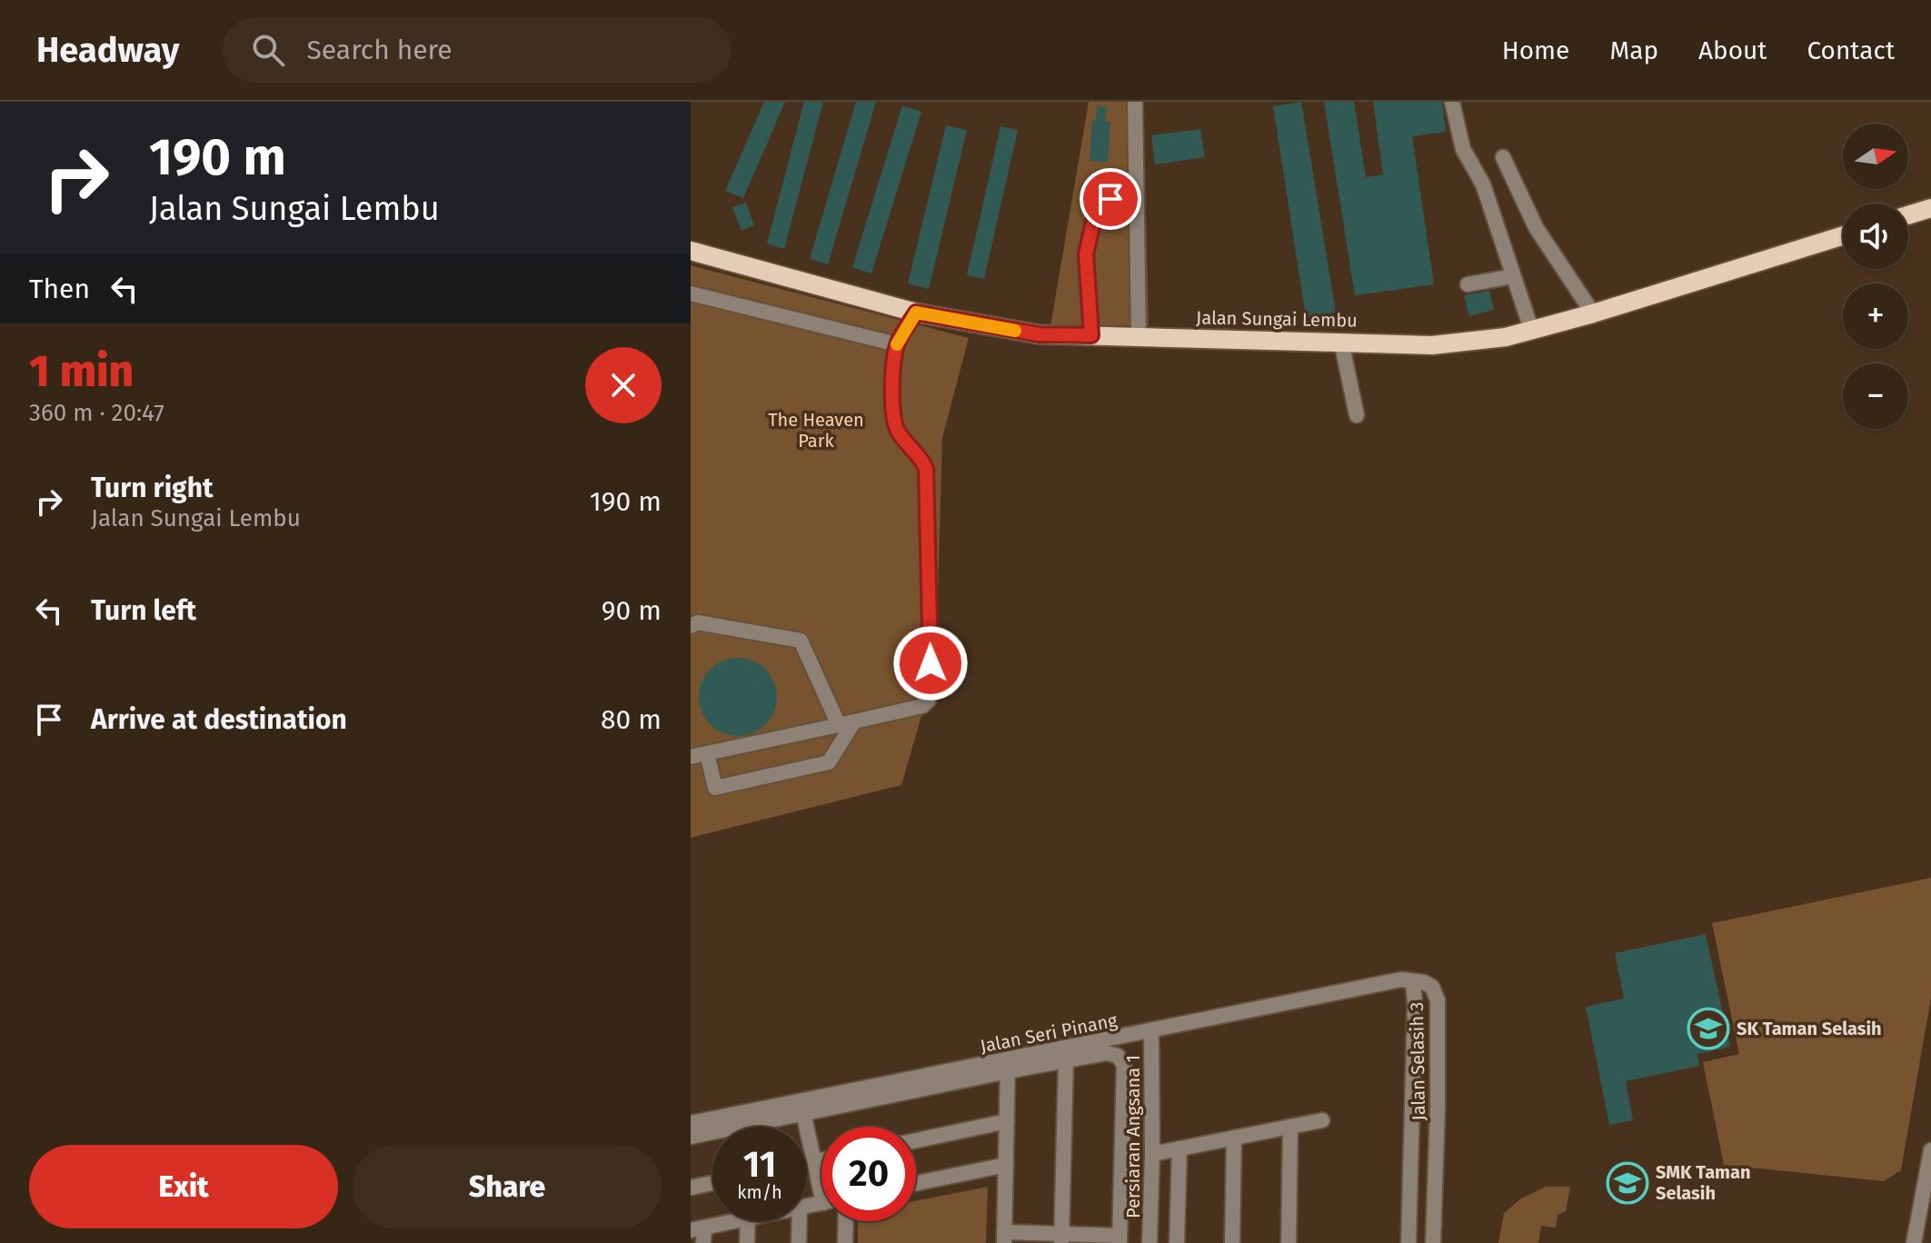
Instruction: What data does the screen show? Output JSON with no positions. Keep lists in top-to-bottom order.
{
  "streets": {
    "main road": ["Jalan Sungai Lembu"],
    "street": ["Jalan Seri Pinang", "Jalan Selasih 3", "Persiaran Angsana 1"]
  },
  "crossings": [
    ["Jalan Seri Pinang", "Jalan Selasih 3"],
    ["Jalan Seri Pinang", "Persiaran Angsana 1"]
  ],
  "parks": ["The Heaven Park"],
  "places": {
    "school or university": ["SK Taman Selasih", "SMK Taman Selasih"]
  },
  "north": "right",
  "page": {
    "header": "Headway",
    "search": "Search here",
    "nav": [
      "Home",
      "Map",
      "About",
      "Contact"
    ],
    "turn": ["190 m", "Jalan Sungai Lembu"],
    "map_buttons": ["+", "−"],
    "then": "Then",
    "heading": ["1 min", "360 m · 20:47"],
    "list": [
      {
        "name": "Turn right",
        "note": "Jalan Sungai Lembu",
        "value": "190 m"
      },
      {
        "name": "Turn left",
        "value": "90 m"
      },
      {
        "name": "Arrive at destination",
        "value": "80 m"
      }
    ],
    "speed": "11 km/h",
    "limit": "20",
    "buttons": ["Exit", "Share"]
  }
}
